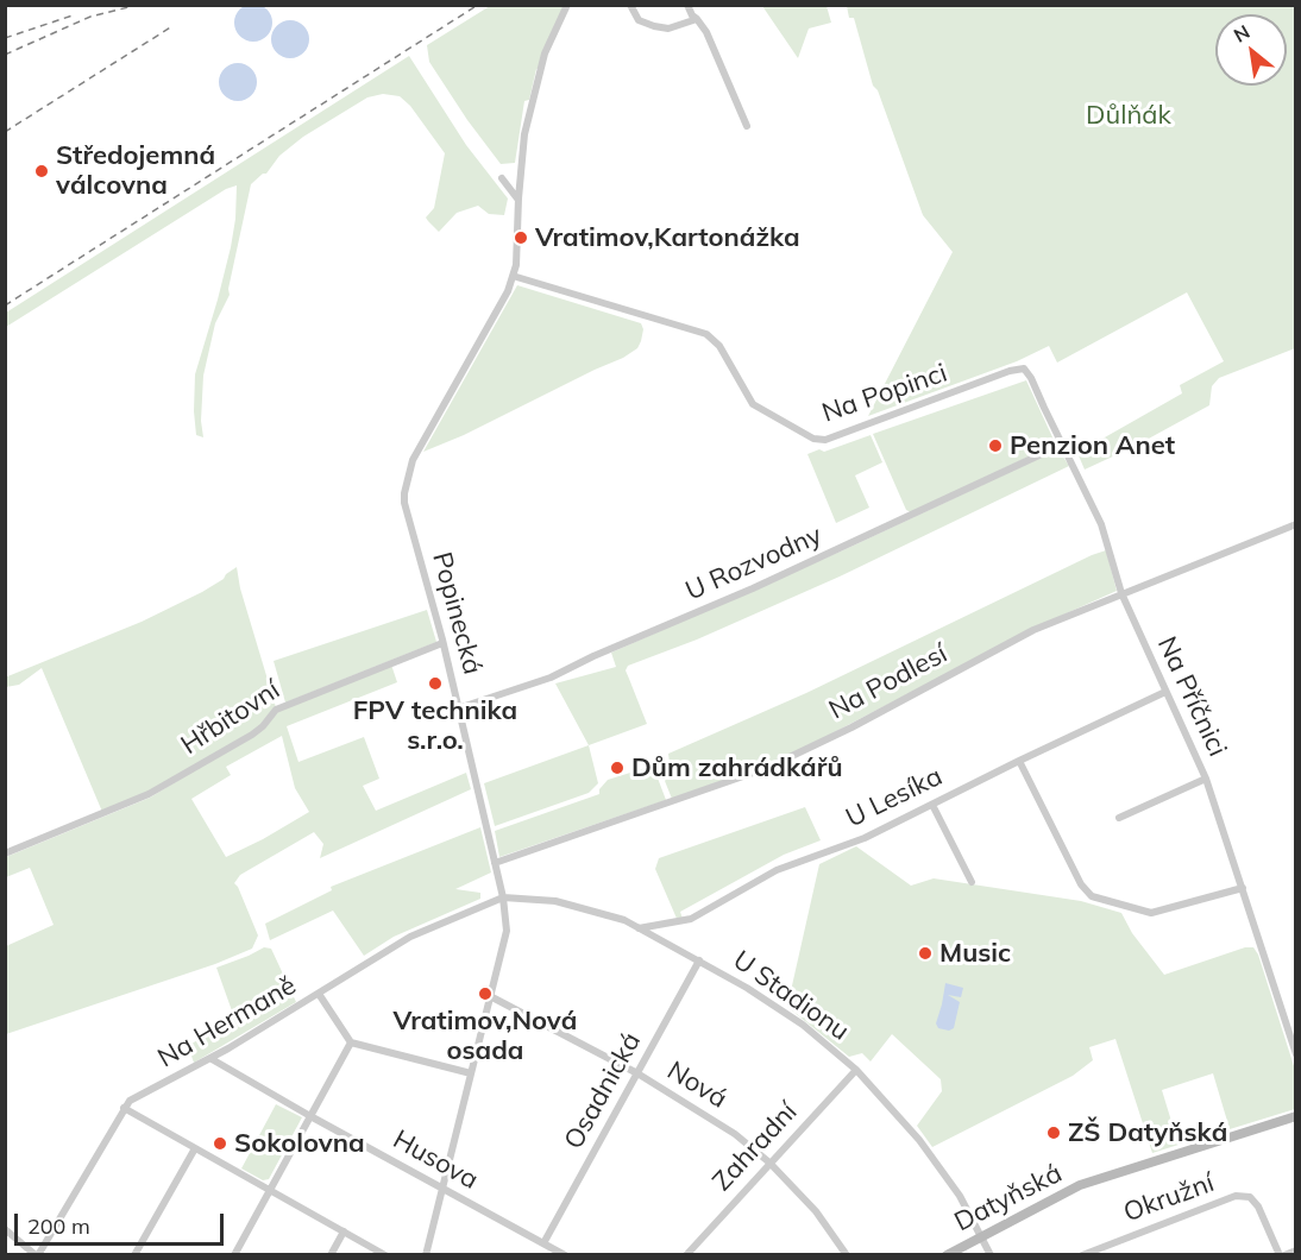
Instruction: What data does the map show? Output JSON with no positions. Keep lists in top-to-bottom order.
{
  "streets": {
    "main road": ["Datyňská"],
    "street": [
      "Na Popinci",
      "U Rozvodny",
      "Popinecká",
      "Na Podlesí",
      "Na Příčnici",
      "Hřbitovní",
      "U Lesíka",
      "U Stadionu",
      "Na Hermaně",
      "Nová",
      "Osadnická",
      "Zahradní",
      "Husova",
      "Okružní"
    ]
  },
  "crossings": [
    ["Na Popinci", "Popinecká"],
    ["Na Popinci", "Na Příčnici"],
    ["U Rozvodny", "Popinecká"],
    ["U Rozvodny", "Na Příčnici"],
    ["Popinecká", "Na Podlesí"],
    ["Popinecká", "Hřbitovní"],
    ["Popinecká", "U Stadionu"],
    ["Popinecká", "Na Hermaně"],
    ["Popinecká", "Nová"],
    ["Popinecká", "Husova"],
    ["Na Podlesí", "Na Příčnici"],
    ["Na Příčnici", "U Lesíka"],
    ["U Lesíka", "U Stadionu"],
    ["U Stadionu", "Na Hermaně"],
    ["U Stadionu", "Osadnická"],
    ["U Stadionu", "Zahradní"],
    ["U Stadionu", "Datyňská"],
    ["Na Hermaně", "Husova"],
    ["Nová", "Osadnická"],
    ["Nová", "Zahradní"],
    ["Osadnická", "Husova"]
  ],
  "parks": ["Důlňák"],
  "places": [
    "Středojemná válcovna",
    "Vratimov,Kartonážka",
    "Penzion Anet",
    "FPV technika s.r.o.",
    "Dům zahrádkářů",
    "Music",
    "Vratimov,Nová osada",
    "ZŠ Datyňská",
    "Sokolovna"
  ],
  "scale_bar": "200 m",
  "north": "top left"
}
